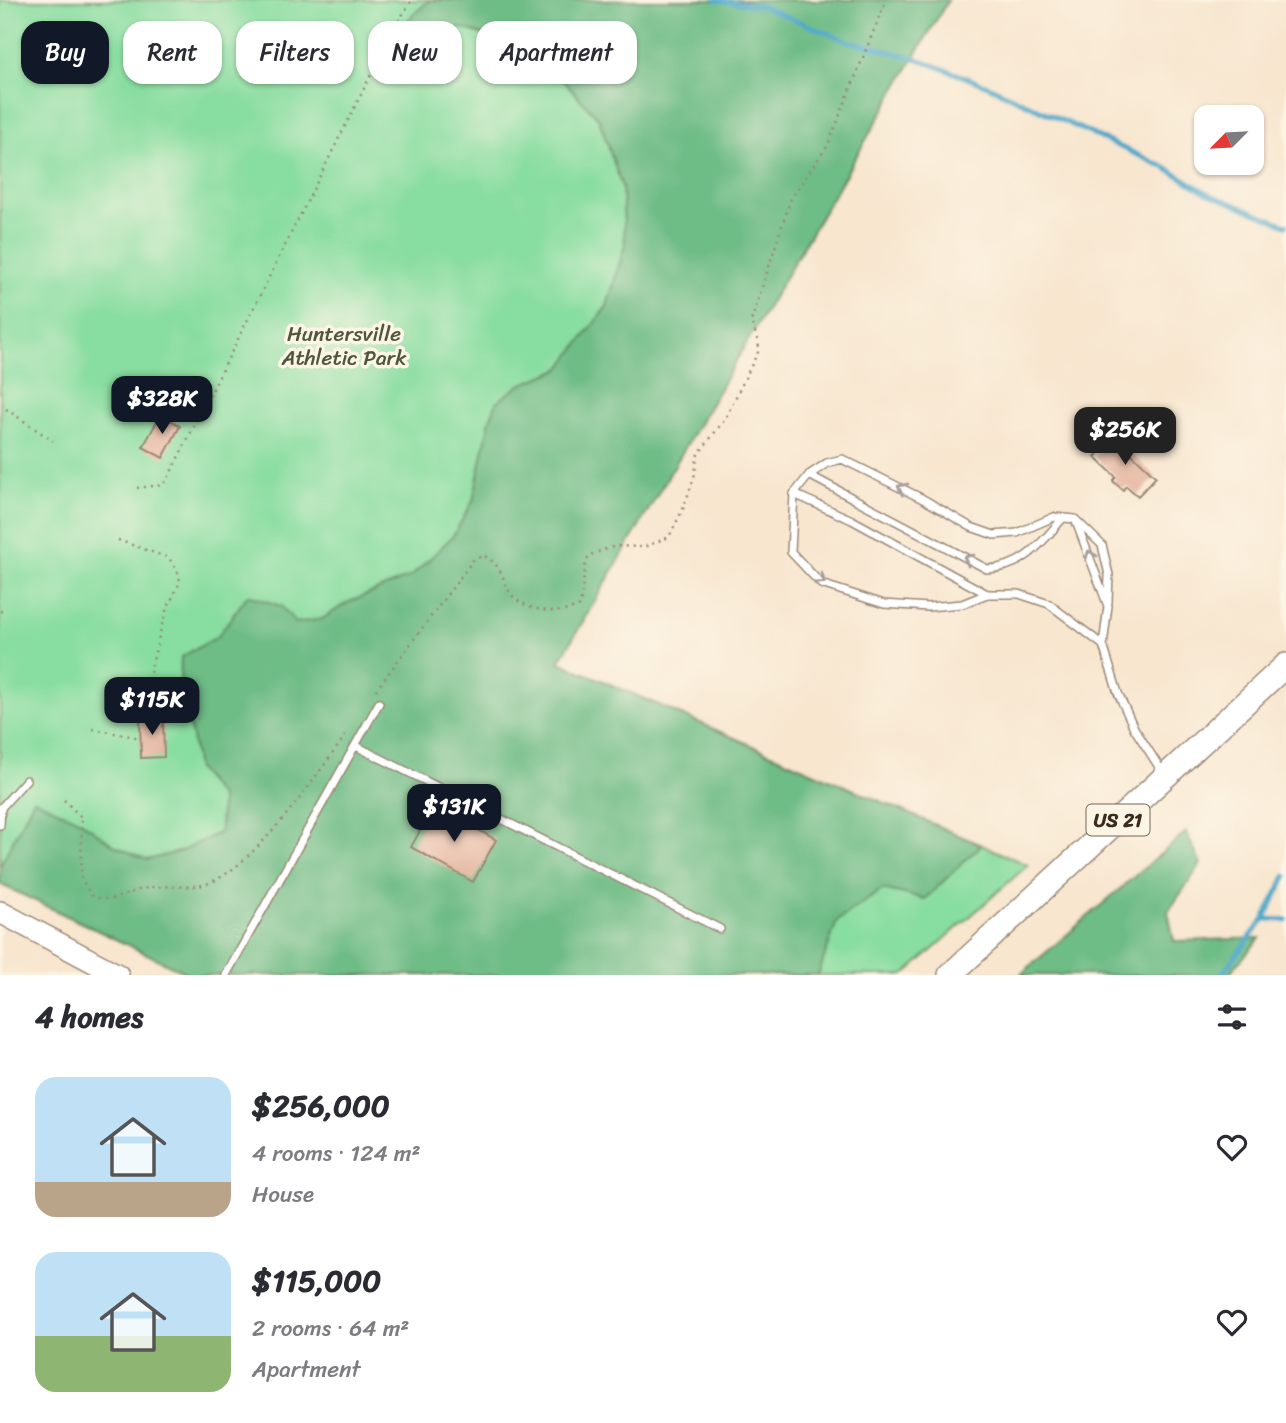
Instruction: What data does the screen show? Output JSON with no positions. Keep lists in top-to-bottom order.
{
  "streets": {
    "main road": ["US 21"]
  },
  "parks": ["Huntersville Athletic Park"],
  "north": "bottom left",
  "page": {
    "chip": [
      "Buy",
      "Rent",
      "Filters",
      "New",
      "Apartment"
    ],
    "price": [
      "$328K",
      "$256K",
      "$115K",
      "$131K"
    ],
    "heading": "4 homes",
    "list": [
      {
        "name": "$256,000",
        "note": "4 rooms · 124 m² · House"
      },
      {
        "name": "$115,000",
        "note": "2 rooms · 64 m² · Apartment"
      }
    ]
  }
}
